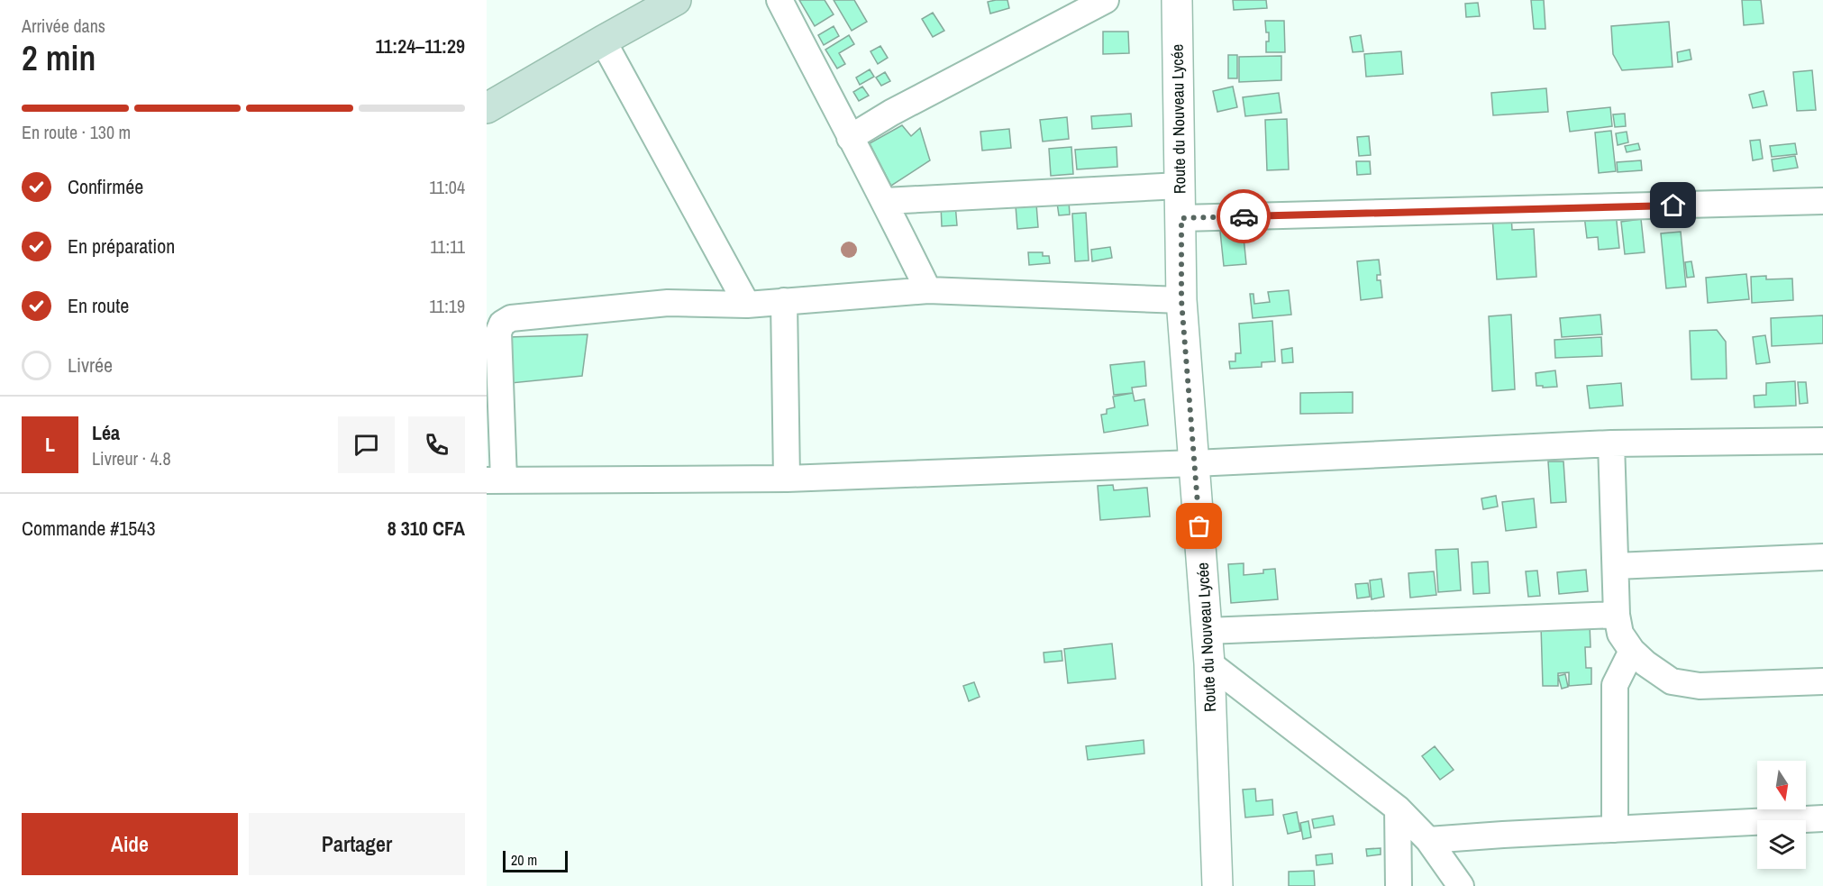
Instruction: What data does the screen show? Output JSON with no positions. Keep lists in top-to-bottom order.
{
  "streets": {
    "street": ["Route du Nouveau Lycée"]
  },
  "scale_bar": "20 m",
  "north": "bottom",
  "page": {
    "heading": ["2 min", "Arrivée dans", "11:24–11:29"],
    "panel": [
      "Léa",
      "Livreur · 4.8",
      "Commande #1543",
      "8 310 CFA"
    ],
    "bar": "En route · 130 m",
    "list": [
      ["Confirmée", "11:04"],
      ["En préparation", "11:11"],
      ["En route", "11:19"],
      "Livrée"
    ],
    "round": "L",
    "buttons": ["Aide", "Partager"],
    "scale": "20 m"
  }
}
